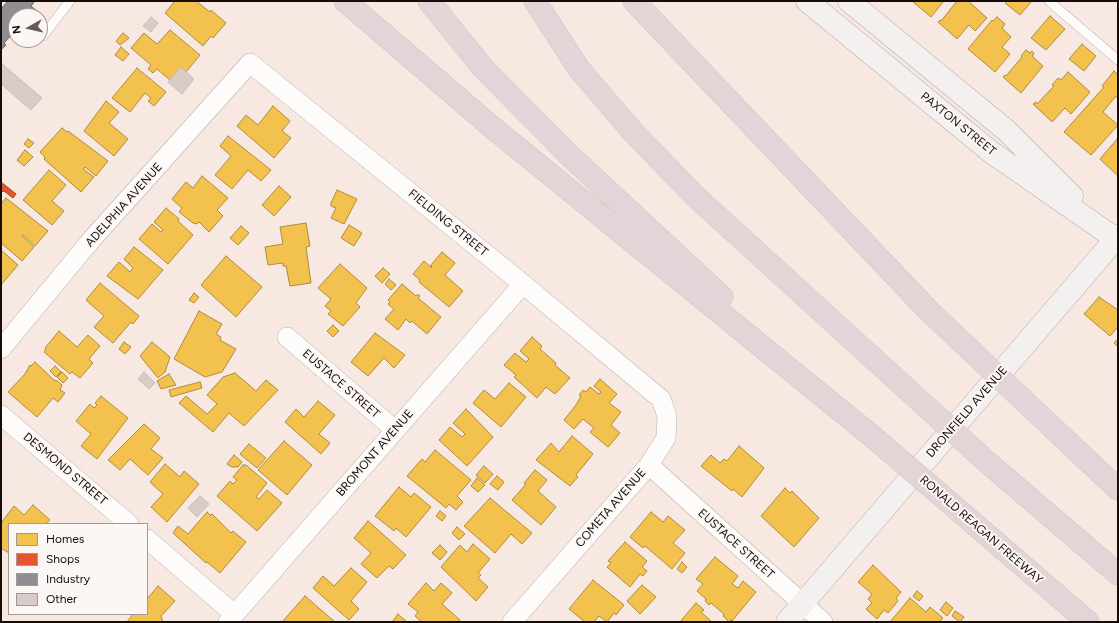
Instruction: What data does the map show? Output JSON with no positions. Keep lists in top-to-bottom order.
{
  "streets": {
    "highway": ["RONALD REAGAN FREEWAY"],
    "street": [
      "PAXTON STREET",
      "ADELPHIA AVENUE",
      "FIELDING STREET",
      "EUSTACE STREET",
      "DRONFIELD AVENUE",
      "BROMONT AVENUE",
      "DESMOND STREET",
      "COMETA AVENUE"
    ]
  },
  "crossings": [
    ["PAXTON STREET", "DRONFIELD AVENUE"],
    ["ADELPHIA AVENUE", "FIELDING STREET"],
    ["FIELDING STREET", "BROMONT AVENUE"],
    ["FIELDING STREET", "COMETA AVENUE"],
    ["EUSTACE STREET", "DRONFIELD AVENUE"],
    ["EUSTACE STREET", "BROMONT AVENUE"],
    ["EUSTACE STREET", "COMETA AVENUE"]
  ],
  "legend": [
    "Homes",
    "Shops",
    "Industry",
    "Other"
  ],
  "north": "left"
}
